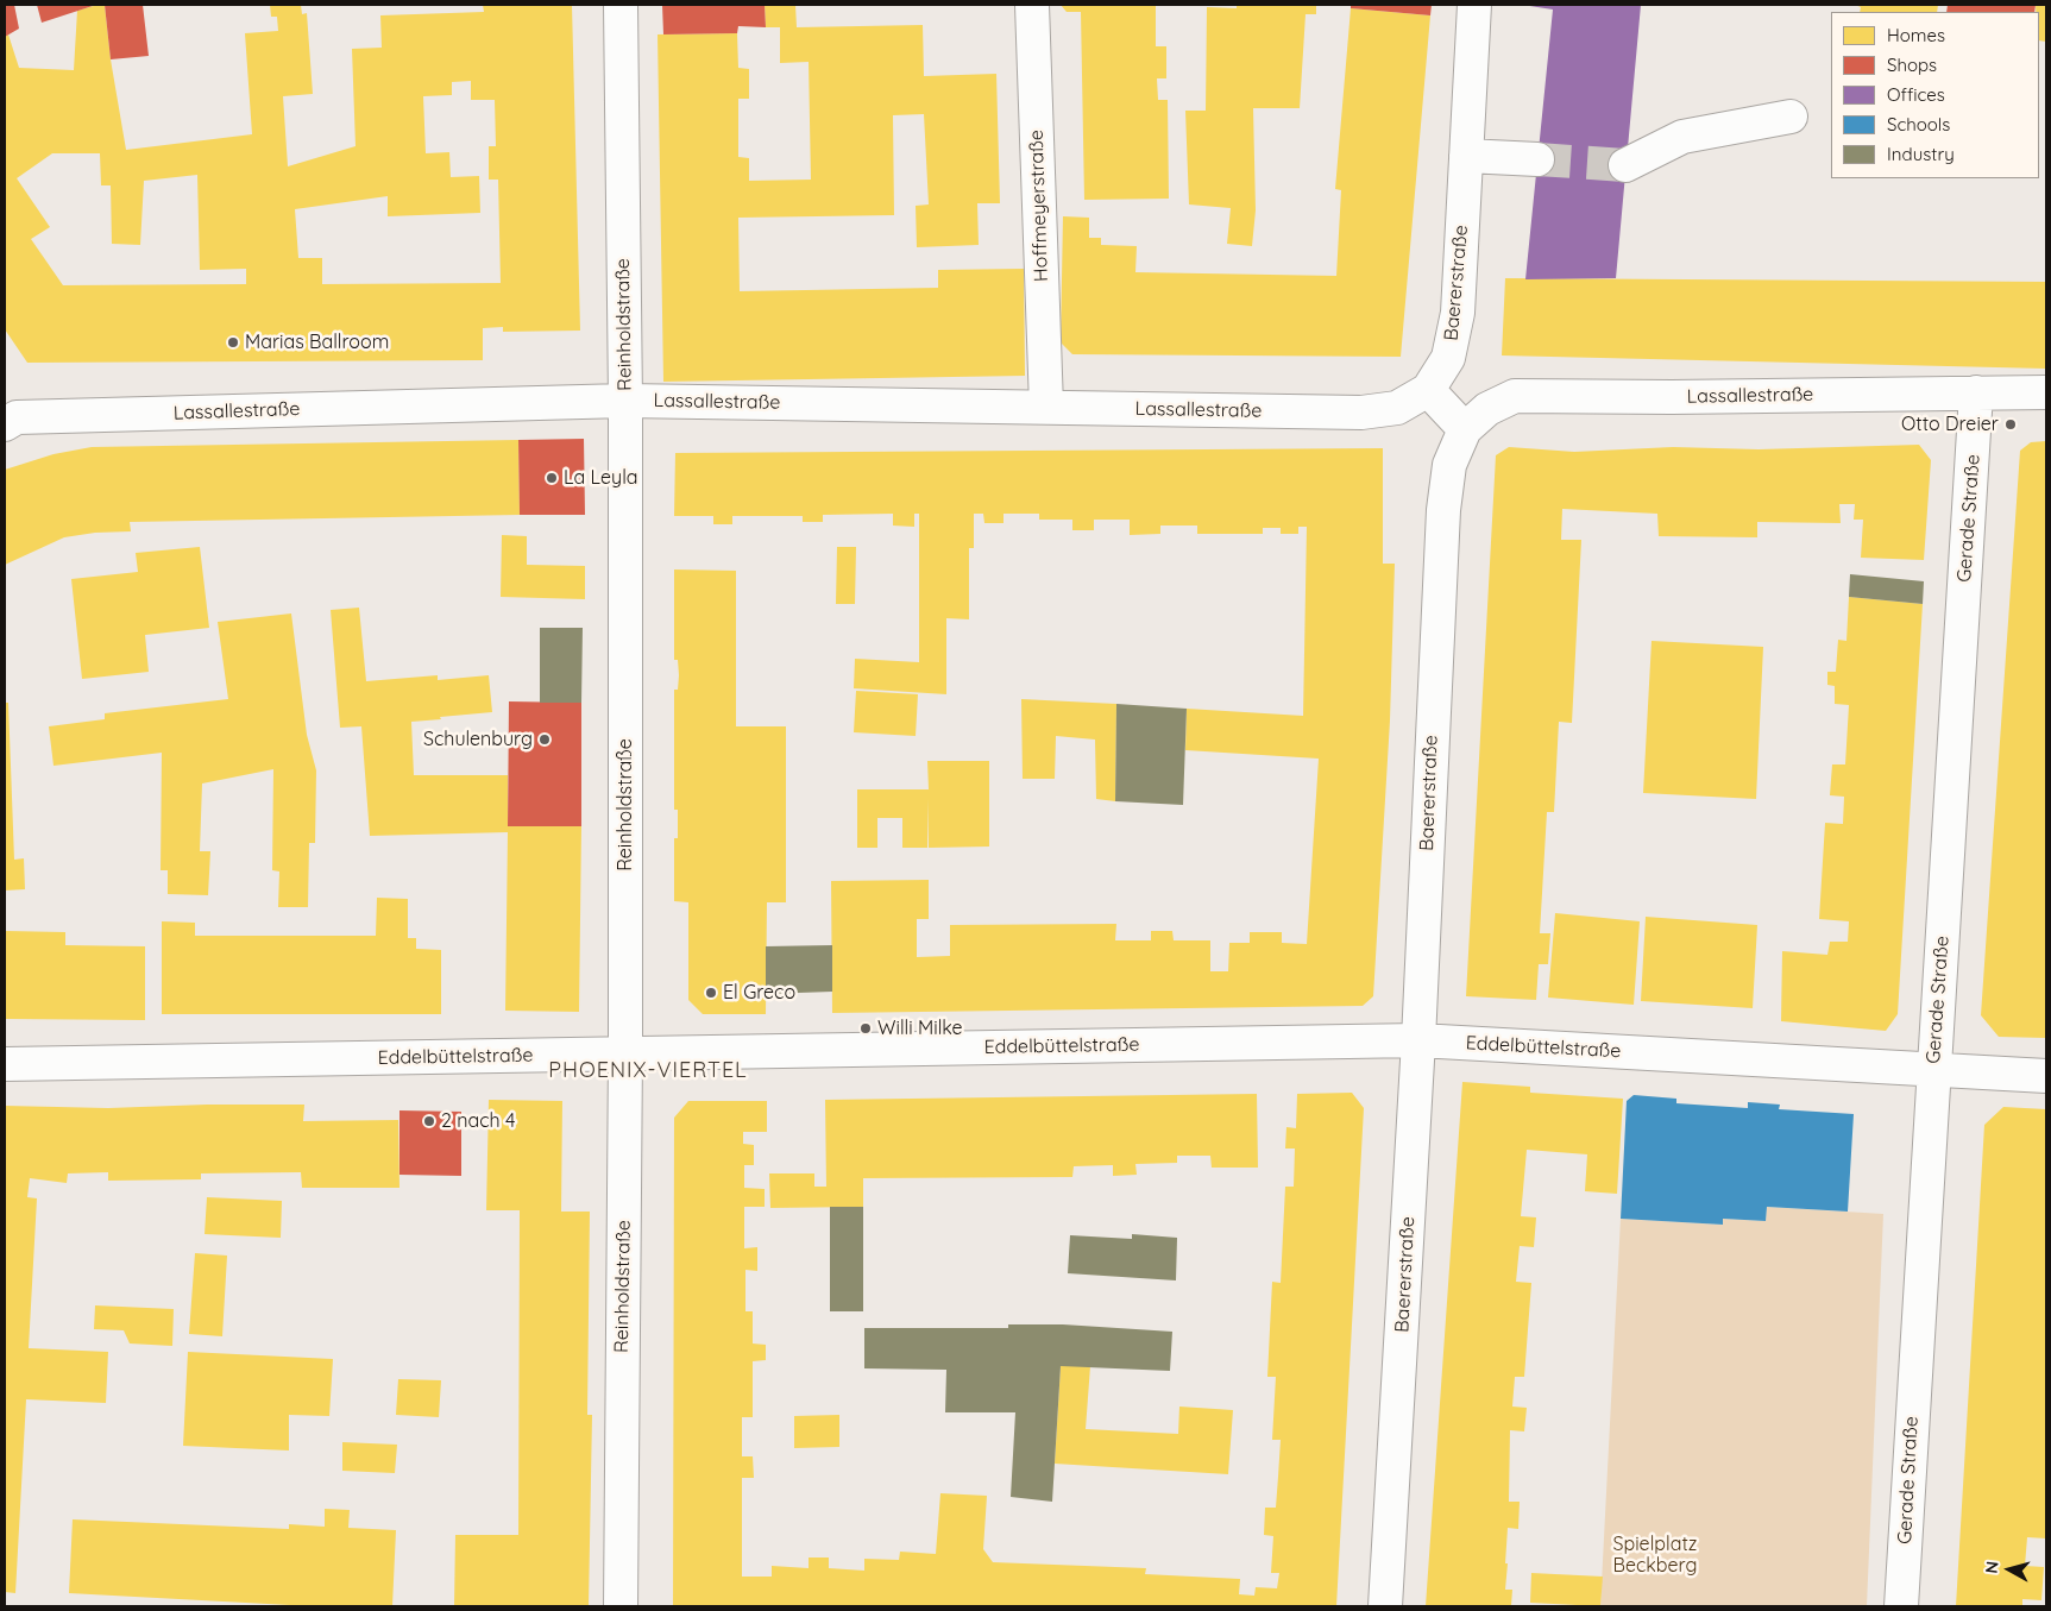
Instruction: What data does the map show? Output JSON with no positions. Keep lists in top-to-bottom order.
{
  "streets": {
    "street": [
      "Hoffmeyerstraße",
      "Baererstraße",
      "Reinholdstraße",
      "Lassallestraße",
      "Gerade Straße",
      "Eddelbüttelstraße"
    ]
  },
  "crossings": [
    ["Hoffmeyerstraße", "Lassallestraße"],
    ["Baererstraße", "Lassallestraße"],
    ["Baererstraße", "Eddelbüttelstraße"],
    ["Reinholdstraße", "Lassallestraße"],
    ["Reinholdstraße", "Eddelbüttelstraße"],
    ["Lassallestraße", "Gerade Straße"],
    ["Gerade Straße", "Eddelbüttelstraße"]
  ],
  "districts": ["PHOENIX-VIERTEL"],
  "parks": ["Spielplatz Beckberg"],
  "places": [
    "Marias Ballroom",
    "Otto Dreier",
    "La Leyla",
    "Schulenburg",
    "El Greco",
    "Willi Milke",
    "2 nach 4"
  ],
  "legend": [
    "Homes",
    "Shops",
    "Offices",
    "Schools",
    "Industry"
  ],
  "north": "left"
}
